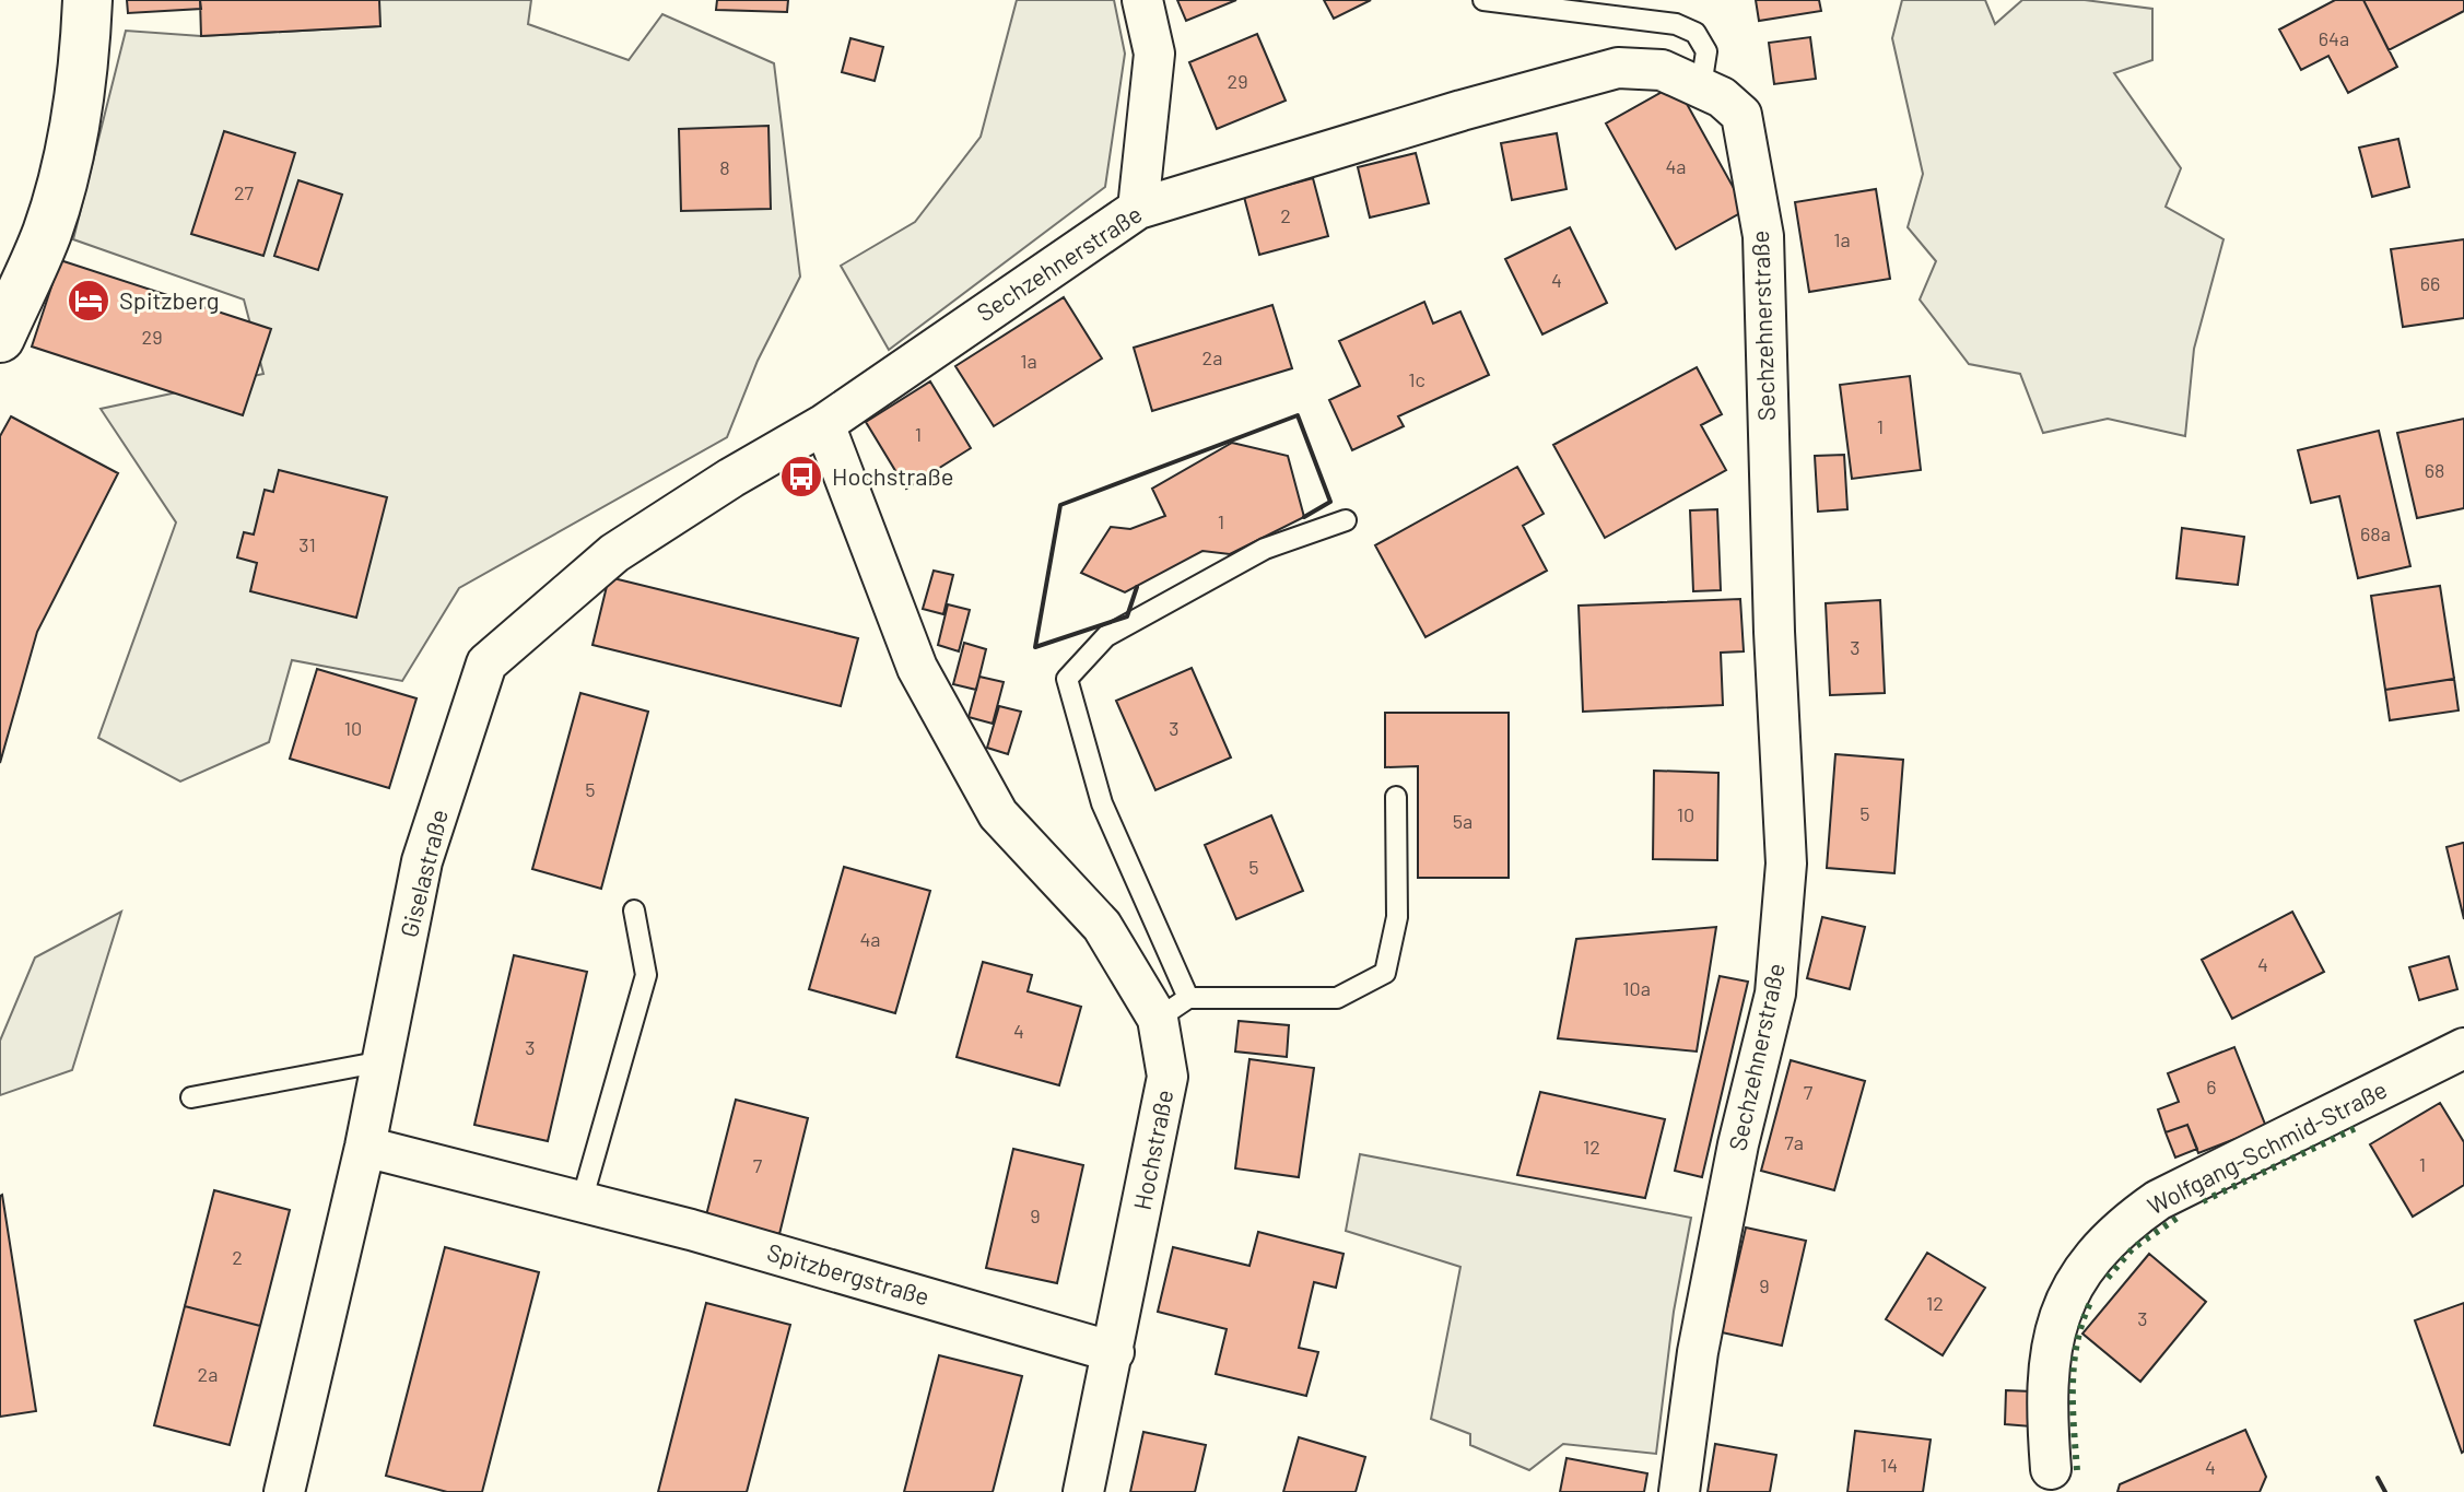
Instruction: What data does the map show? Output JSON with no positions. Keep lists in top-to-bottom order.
{
  "streets": {
    "street": [
      "Sechzehnerstraße",
      "Giselastraße",
      "Wolfgang-Schmid-Straße",
      "Hochstraße",
      "Spitzbergstraße"
    ]
  },
  "crossings": [
    ["Sechzehnerstraße", "Giselastraße"],
    ["Sechzehnerstraße", "Hochstraße"],
    ["Giselastraße", "Hochstraße"],
    ["Giselastraße", "Spitzbergstraße"],
    ["Hochstraße", "Spitzbergstraße"]
  ],
  "places": {
    "hotel": ["Spitzberg"],
    "bus stop": ["Hochstraße"]
  },
  "house_numbers": [
    "64a",
    "29",
    "4a",
    "8",
    "27",
    "2",
    "1a",
    "4",
    "66",
    "29",
    "2a",
    "1a",
    "1c",
    "1",
    "1",
    "68",
    "1",
    "68a",
    "31",
    "3",
    "10",
    "3",
    "5",
    "5",
    "10",
    "5a",
    "5",
    "4a",
    "4",
    "10a",
    "4",
    "3",
    "6",
    "7",
    "7a",
    "12",
    "1",
    "7",
    "9",
    "2",
    "9",
    "12",
    "3",
    "2a",
    "14",
    "4"
  ]
}
